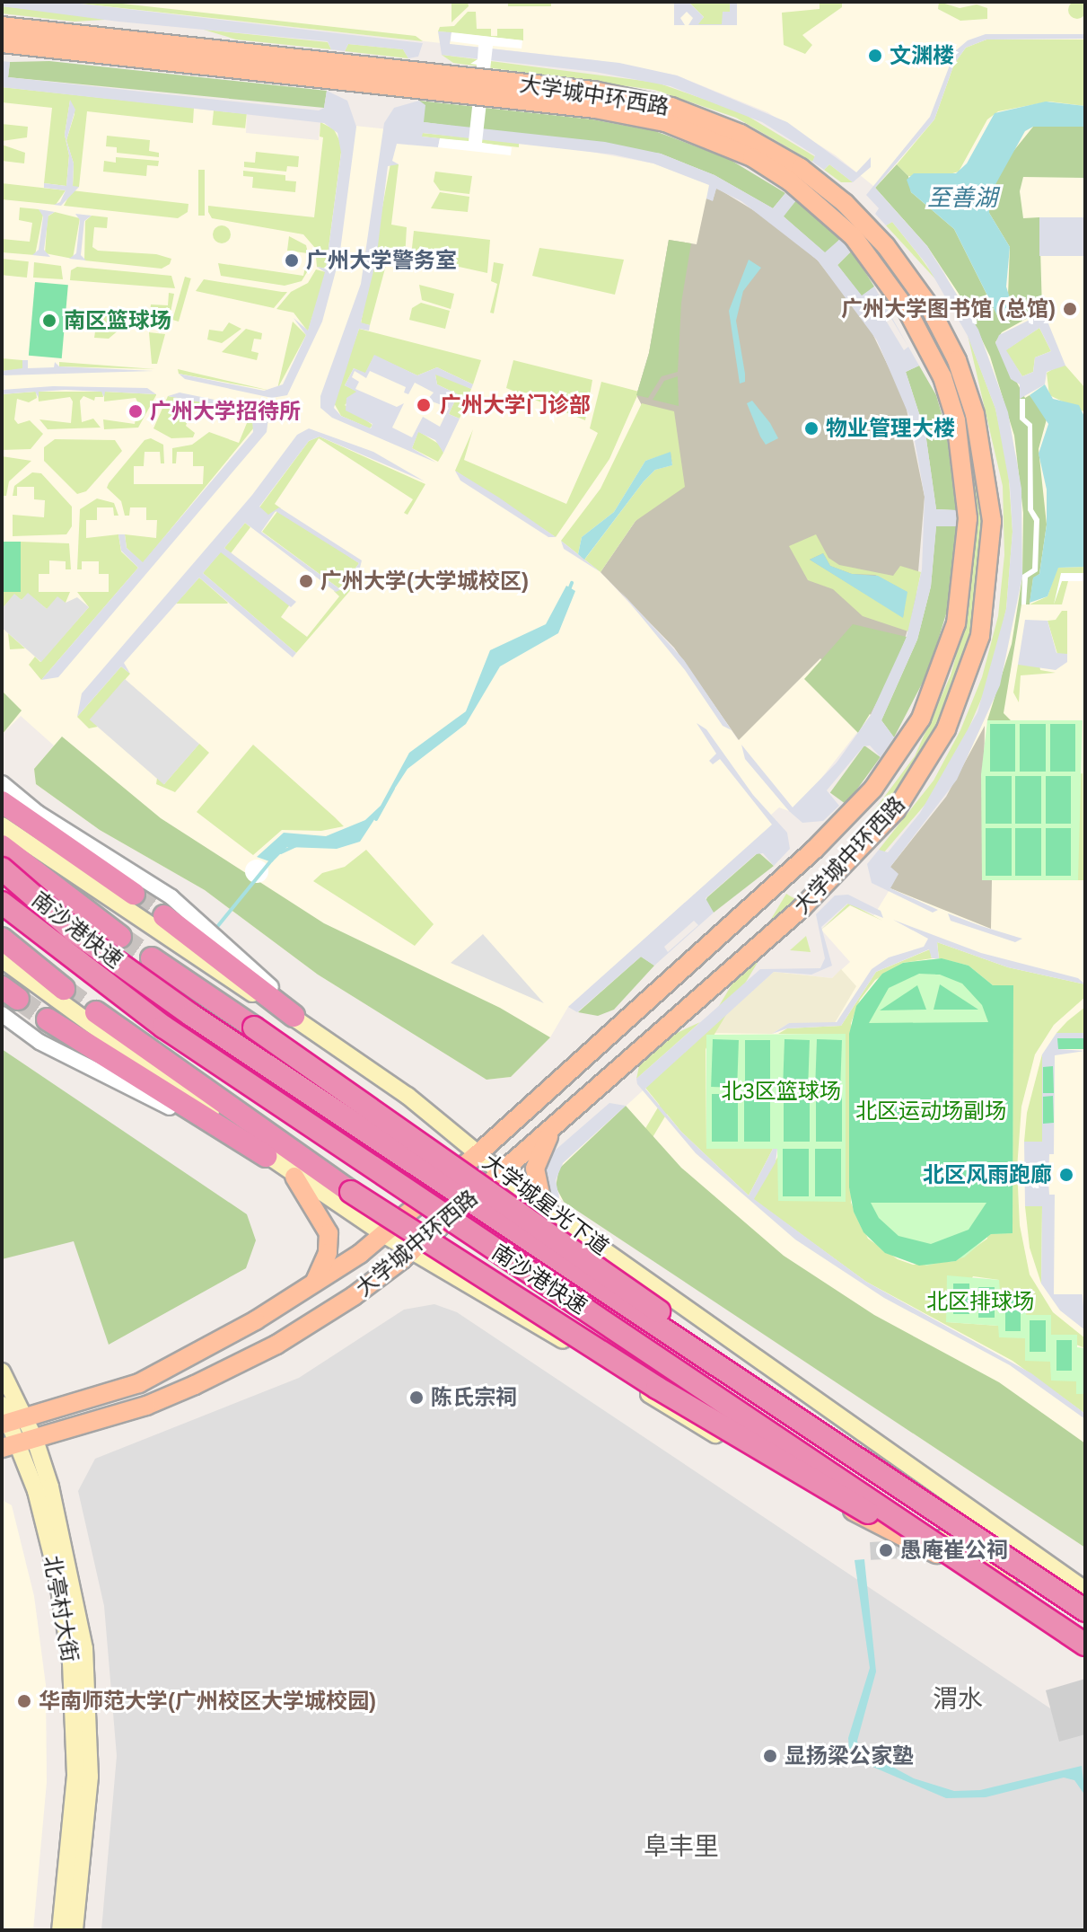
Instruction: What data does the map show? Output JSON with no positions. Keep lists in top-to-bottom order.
{
  "streets": {
    "highway": ["南沙港快速"],
    "main road": ["大学城中环西路", "大学城星光下道", "北亭村大街"]
  },
  "crossings": [
    ["大学城中环西路", "大学城星光下道"],
    ["大学城中环西路", "北亭村大街"]
  ],
  "districts": ["渭水", "阜丰里"],
  "water": ["至善湖"],
  "parks": ["北3区篮球场", "北区运动场副场", "北区排球场"],
  "places": [
    "文渊楼",
    "广州大学警务室",
    "广州大学图书馆 (总馆)",
    "南区篮球场",
    "广州大学门诊部",
    "广州大学招待所",
    "物业管理大楼",
    "广州大学(大学城校区)",
    "北区风雨跑廊",
    "陈氏宗祠",
    "愚庵崔公祠",
    "华南师范大学(广州校区大学城校园)",
    "显扬梁公家塾"
  ]
}
